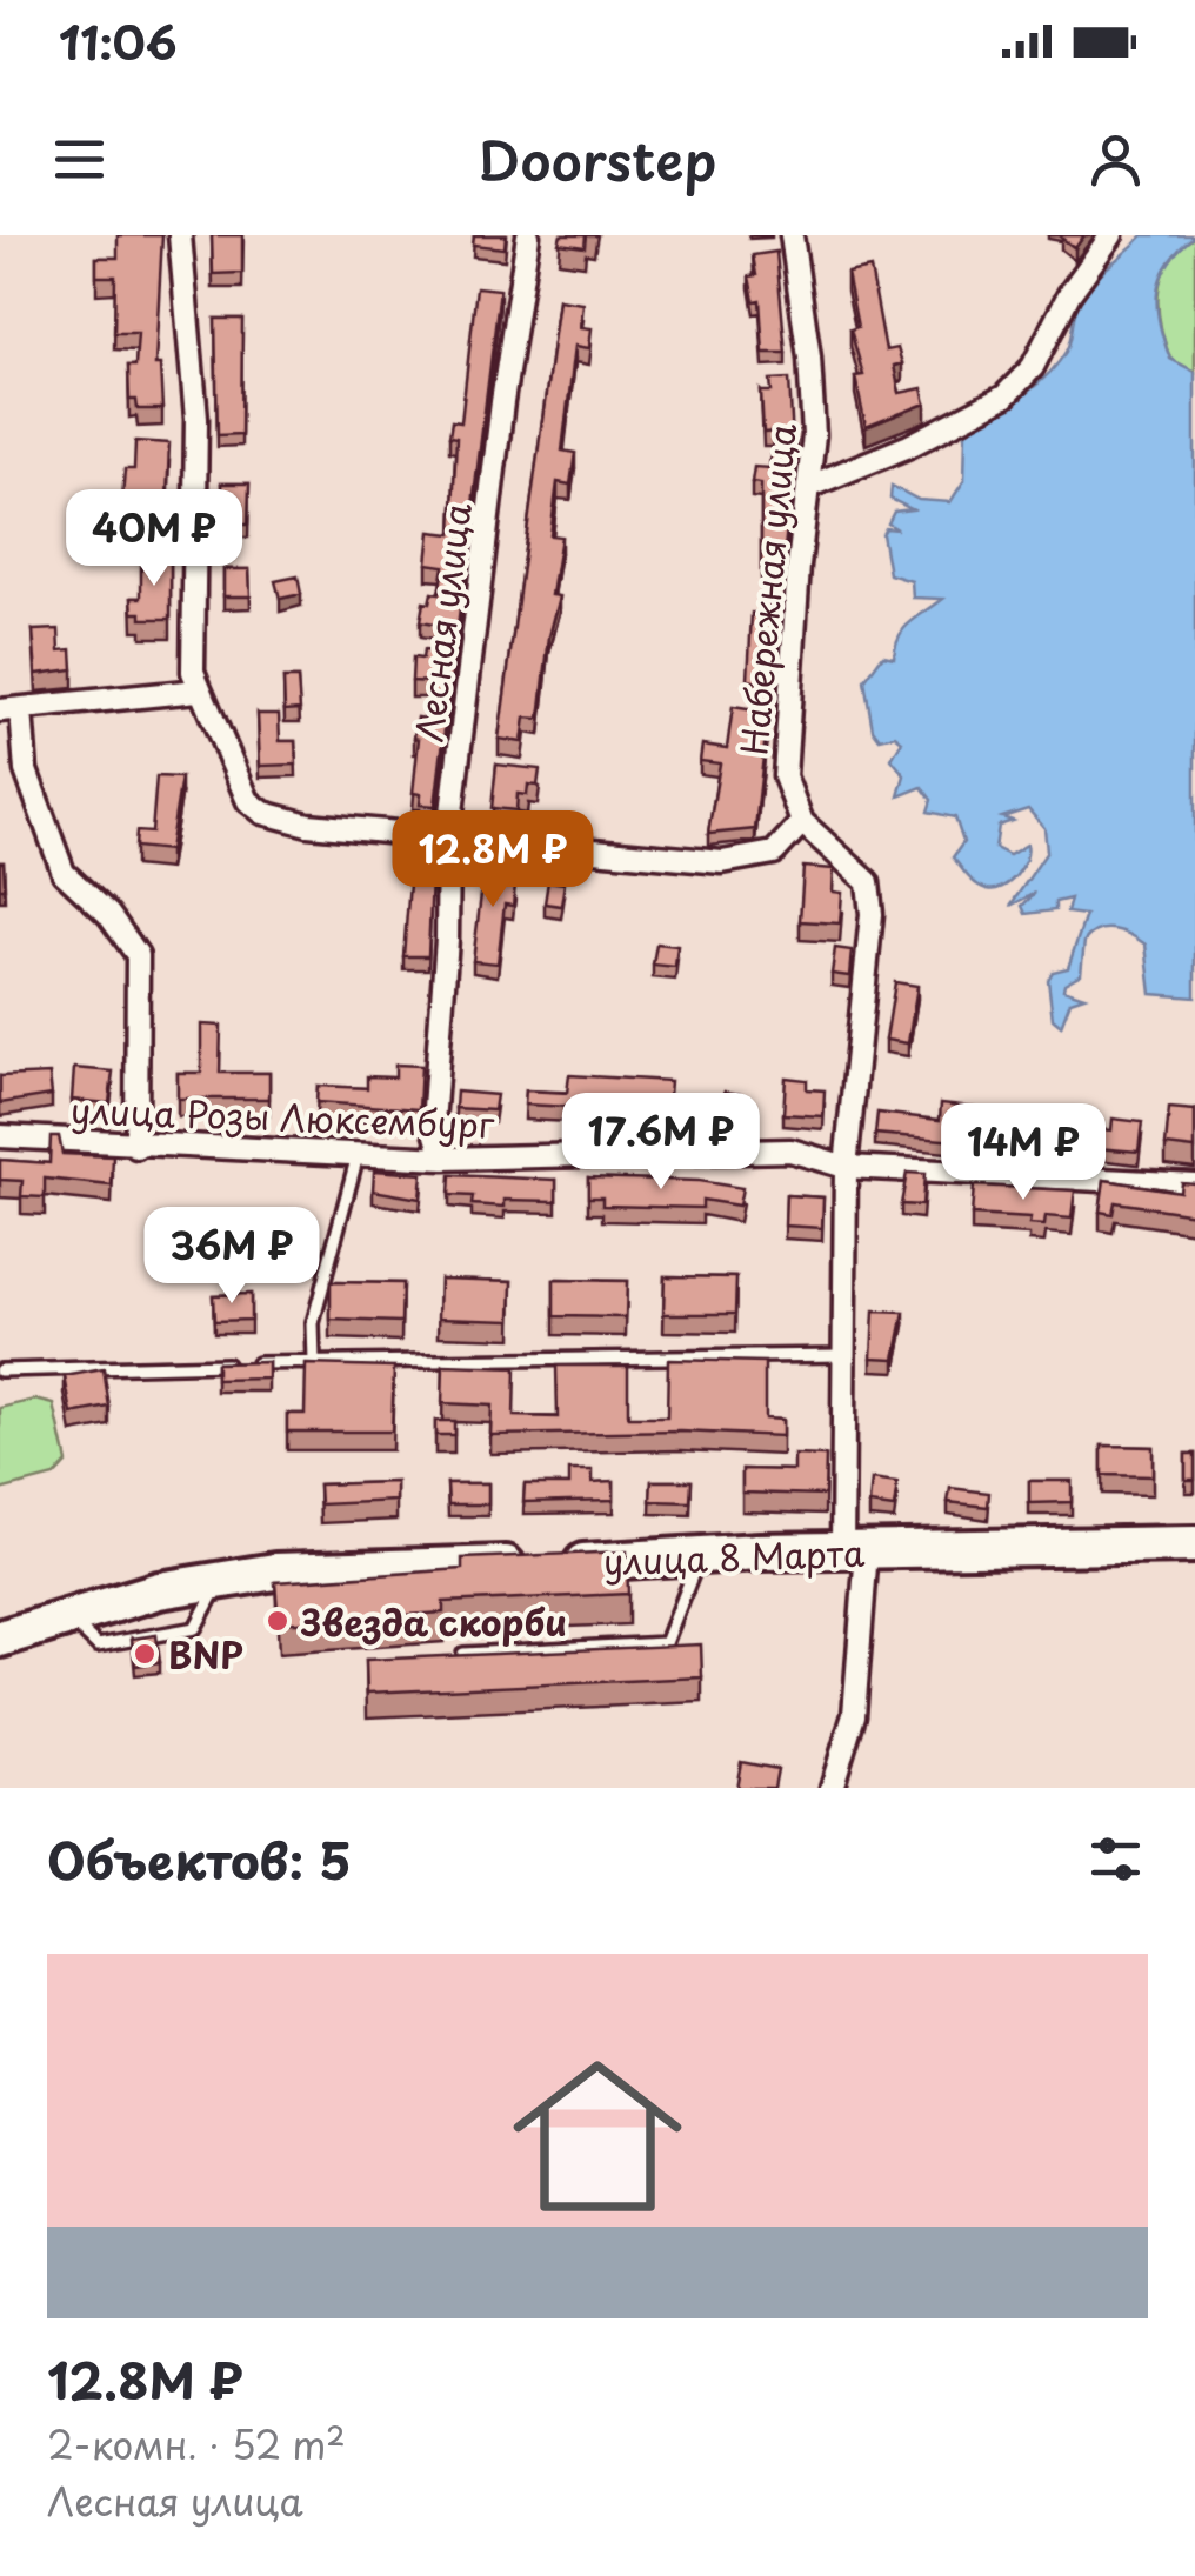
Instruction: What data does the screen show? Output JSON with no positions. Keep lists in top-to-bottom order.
{
  "streets": {
    "main road": ["улица 8 Марта"],
    "street": ["Набережная улица", "Лесная улица", "улица Розы Люксембург"]
  },
  "crossings": [
    ["Лесная улица", "улица Розы Люксембург"]
  ],
  "places": ["Звезда скорби", "BNP"],
  "page": {
    "status": "11:06",
    "header": "Doorstep",
    "price": [
      "40M ₽",
      "12.8M ₽",
      "17.6M ₽",
      "14M ₽",
      "36M ₽"
    ],
    "heading": "Объектов: 5",
    "list": [
      {
        "name": "12.8M ₽",
        "note": "2-комн. · 52 m² · Лесная улица"
      }
    ]
  }
}
